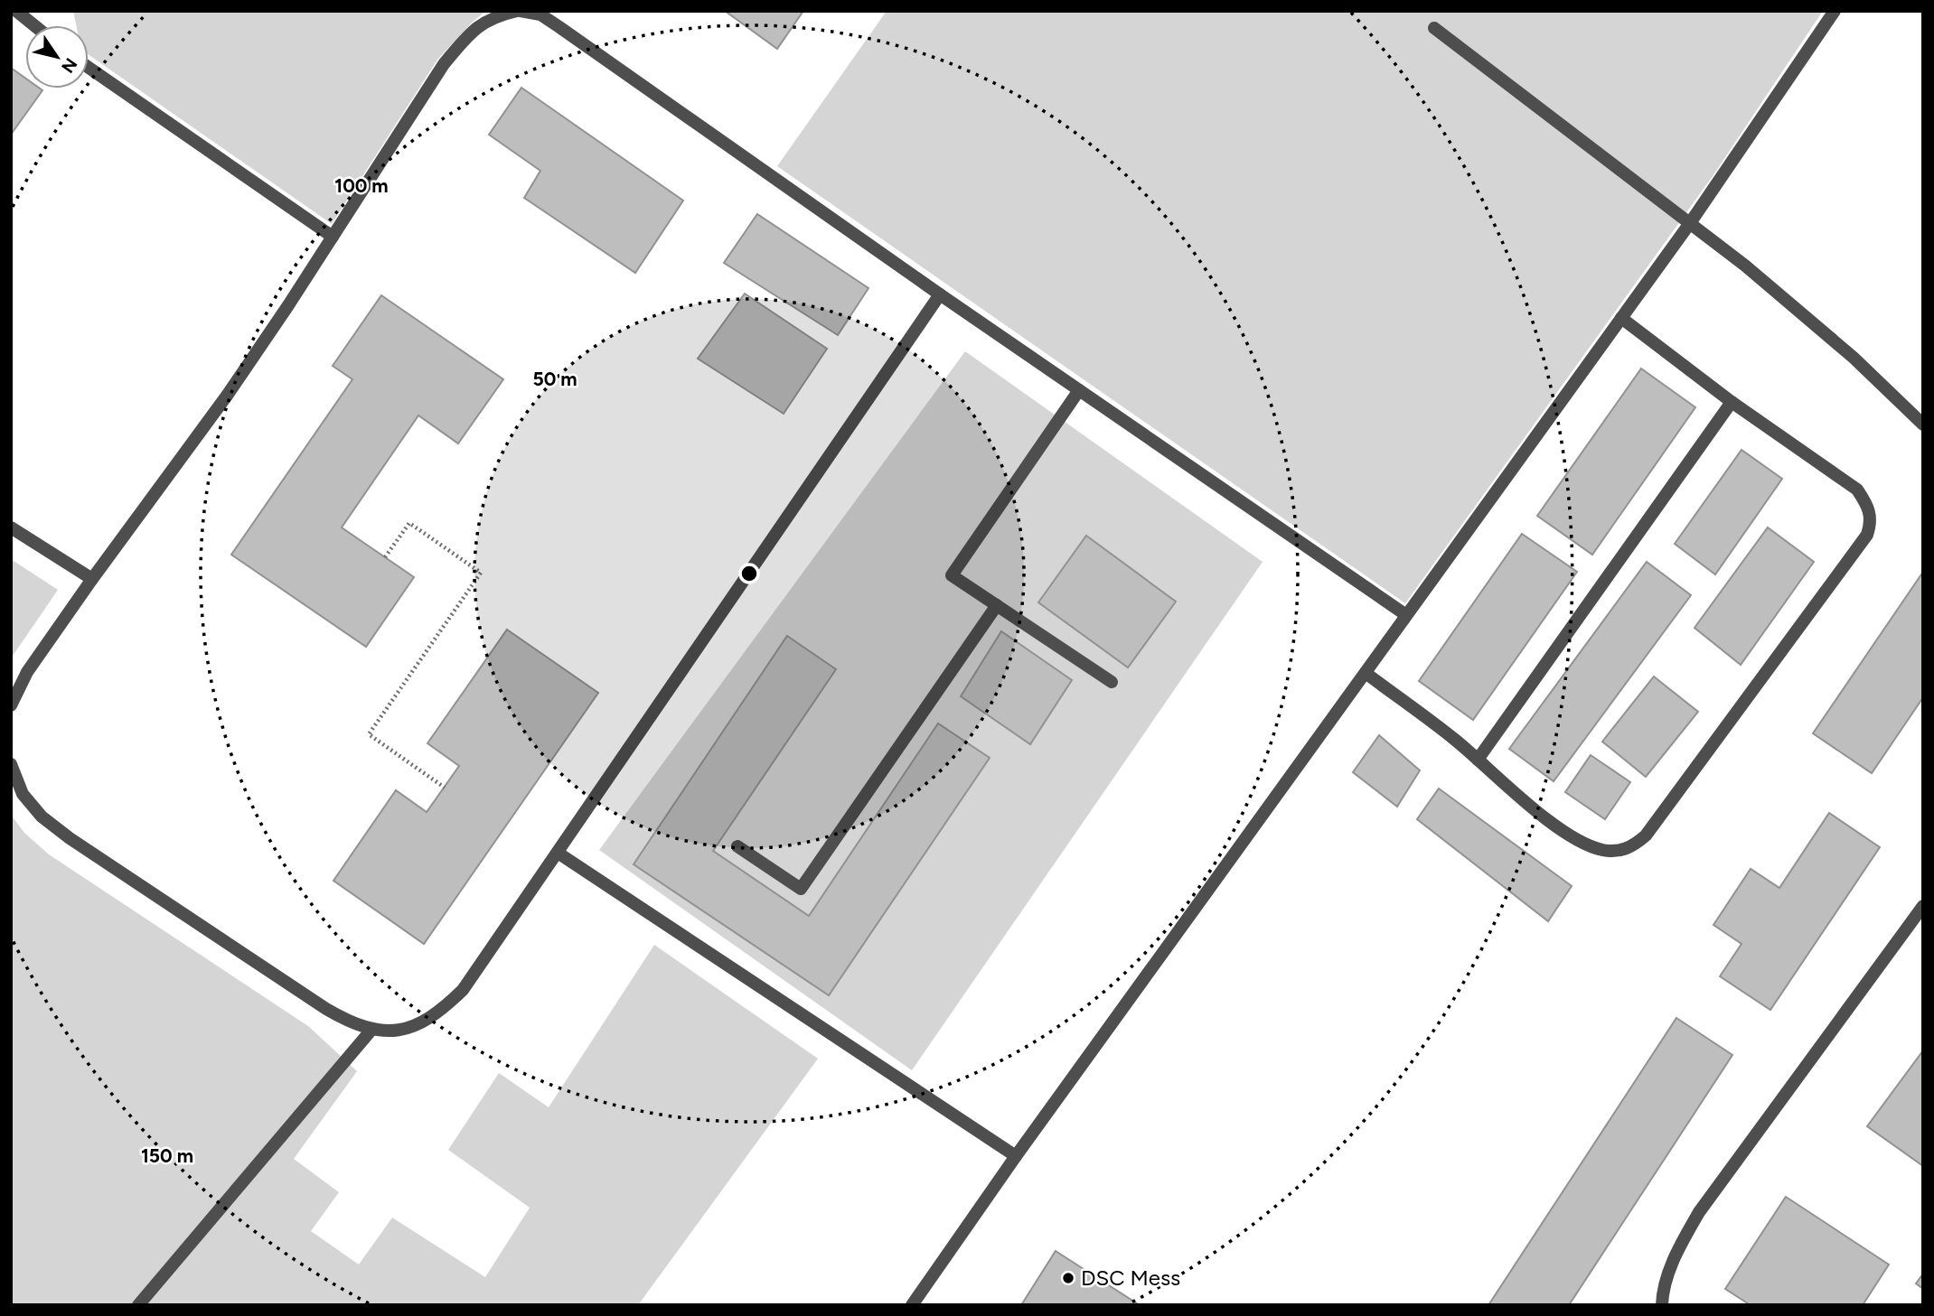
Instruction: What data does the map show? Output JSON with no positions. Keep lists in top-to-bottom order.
{
  "places": ["DSC Mess"],
  "north": "bottom right",
  "rings": ["100 m", "50 m", "150 m"]
}
